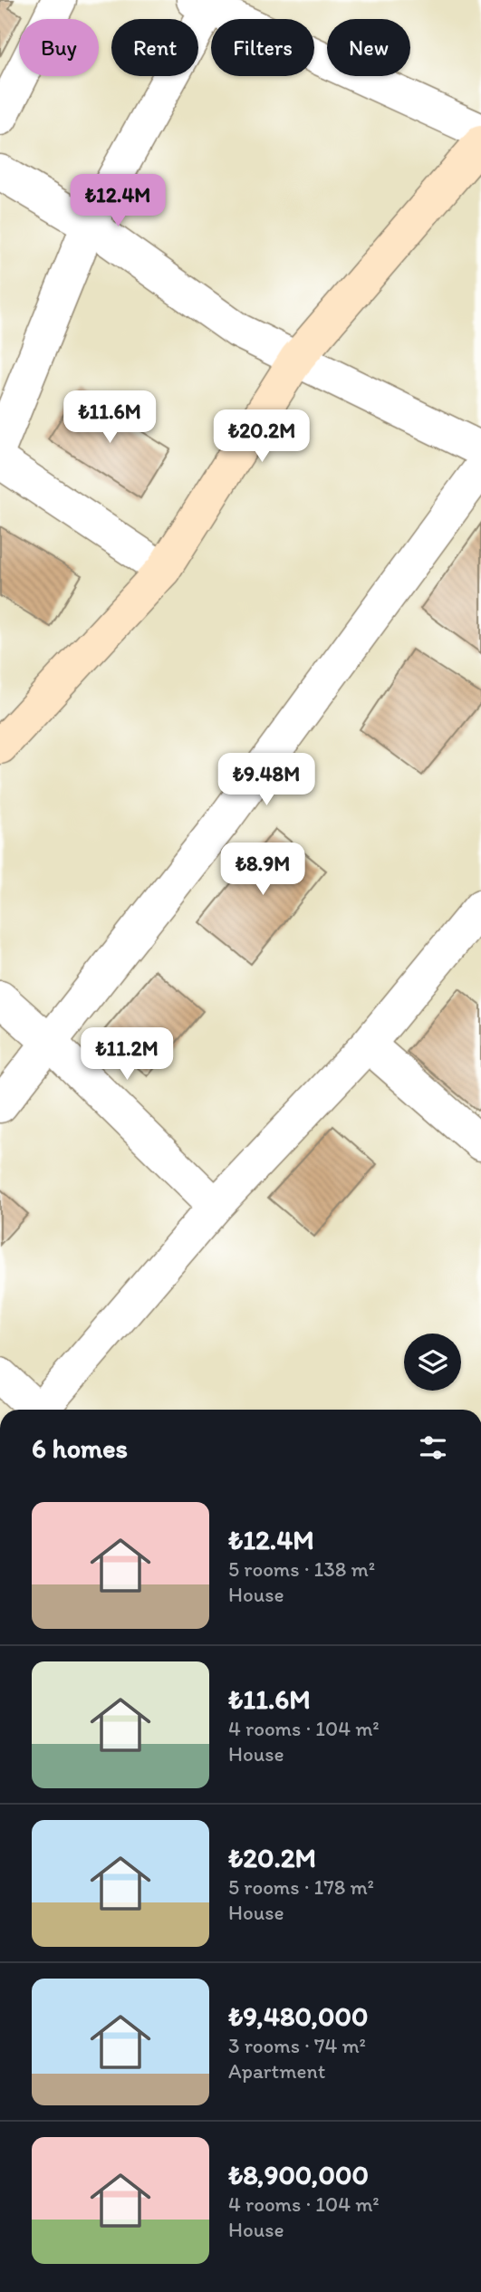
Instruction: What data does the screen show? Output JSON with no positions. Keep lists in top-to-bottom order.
{
  "page": {
    "chip": [
      "Buy",
      "Rent",
      "Filters",
      "New"
    ],
    "price": [
      "₺12.4M",
      "₺11.6M",
      "₺20.2M",
      "₺9.48M",
      "₺8.9M",
      "₺11.2M"
    ],
    "heading": "6 homes",
    "list": [
      {
        "name": "₺12.4M",
        "note": "5 rooms · 138 m² · House"
      },
      {
        "name": "₺11.6M",
        "note": "4 rooms · 104 m² · House"
      },
      {
        "name": "₺20.2M",
        "note": "5 rooms · 178 m² · House"
      },
      {
        "name": "₺9,480,000",
        "note": "3 rooms · 74 m² · Apartment"
      },
      {
        "name": "₺8,900,000",
        "note": "4 rooms · 104 m² · House"
      }
    ]
  }
}
